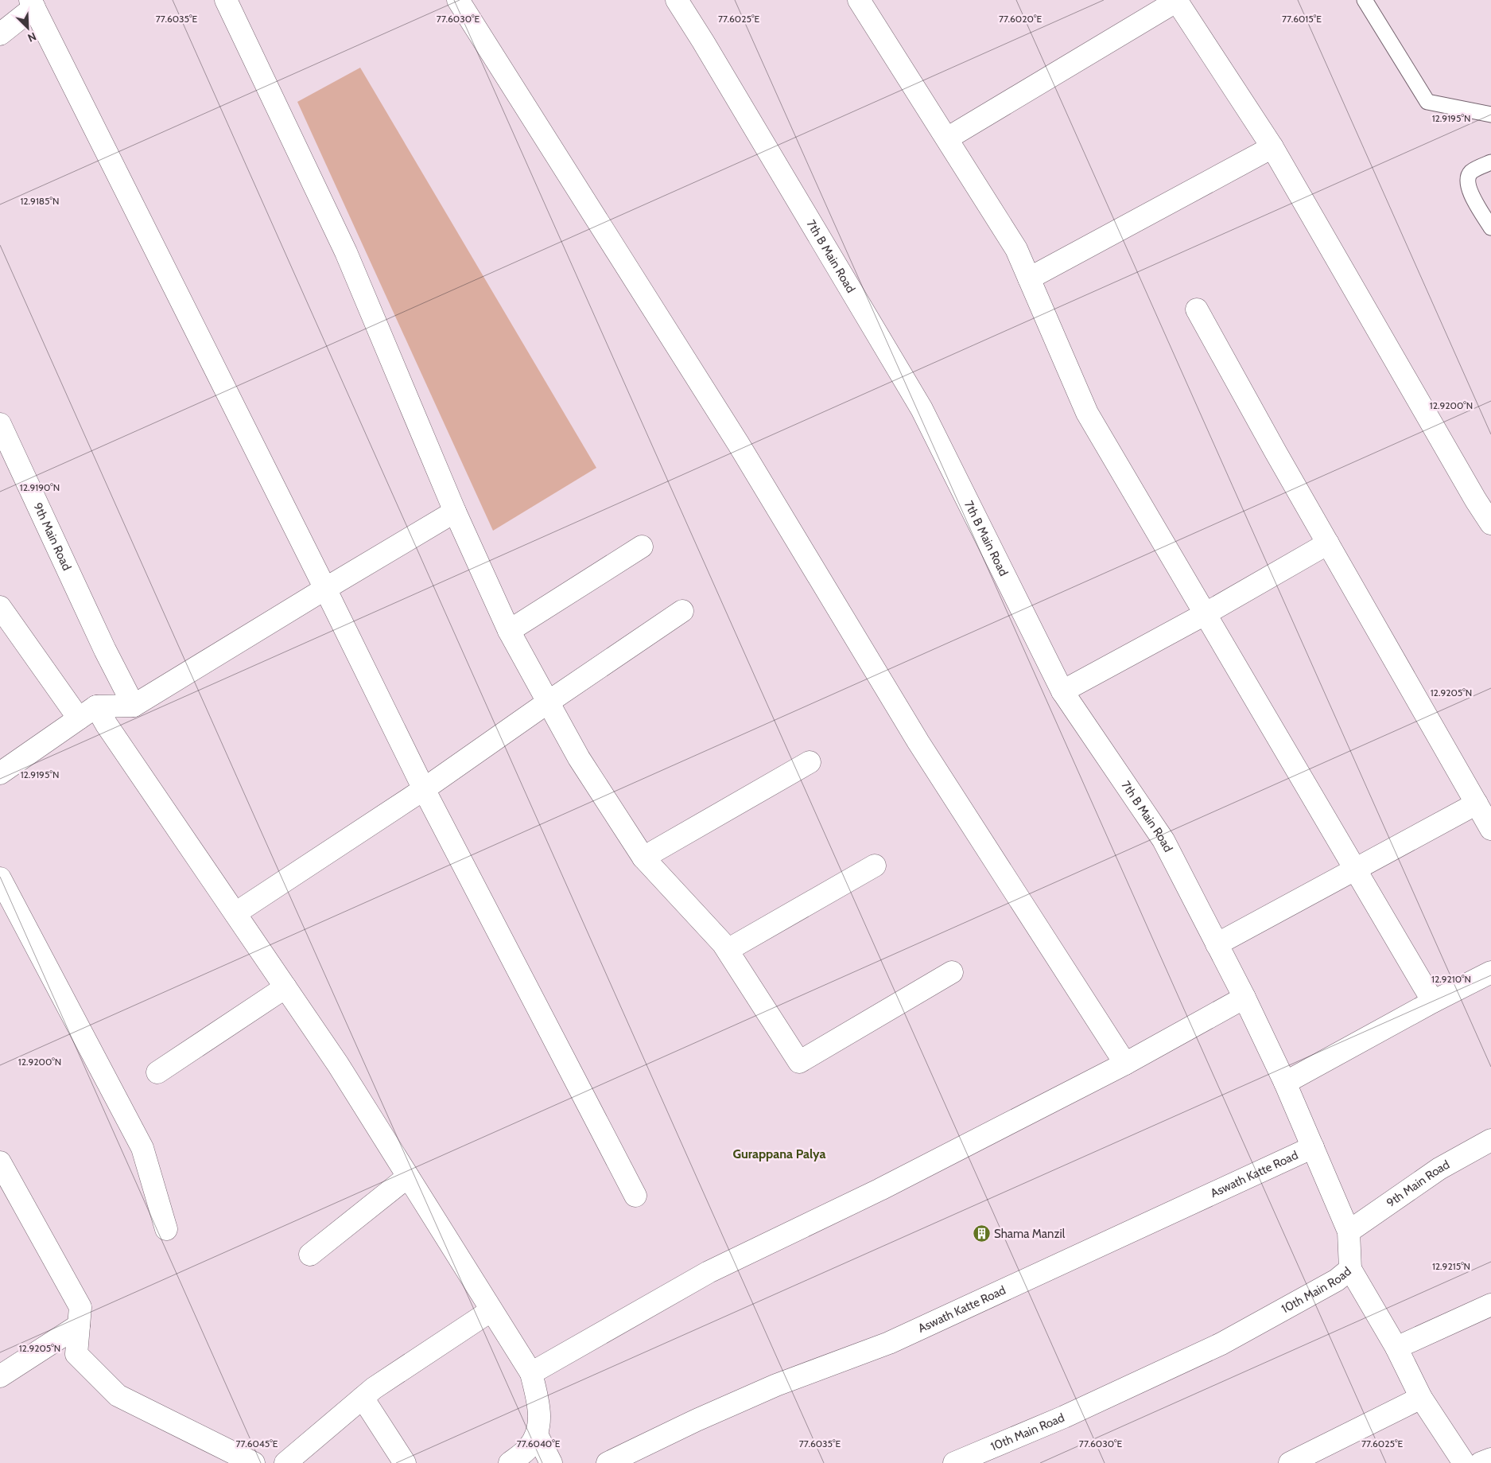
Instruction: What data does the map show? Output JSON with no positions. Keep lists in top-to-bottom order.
{
  "streets": {
    "street": [
      "7th B Main Road",
      "9th Main Road",
      "Aswath Katte Road",
      "10th Main Road"
    ]
  },
  "crossings": [
    ["7th B Main Road", "10th Main Road"],
    ["9th Main Road", "10th Main Road"],
    ["Aswath Katte Road", "10th Main Road"]
  ],
  "districts": ["Gurappana Palya"],
  "places": {
    "building": ["Shama Manzil"]
  },
  "north": "bottom right",
  "coordinates": [
    "77.6035°E",
    "77.6030°E",
    "77.6025°E",
    "77.6020°E",
    "77.6015°E",
    "12.9195°N",
    "12.9185°N",
    "12.9200°N",
    "12.9190°N",
    "12.9205°N",
    "12.9210°N",
    "12.9215°N",
    "77.6045°E",
    "77.6040°E"
  ]
}
